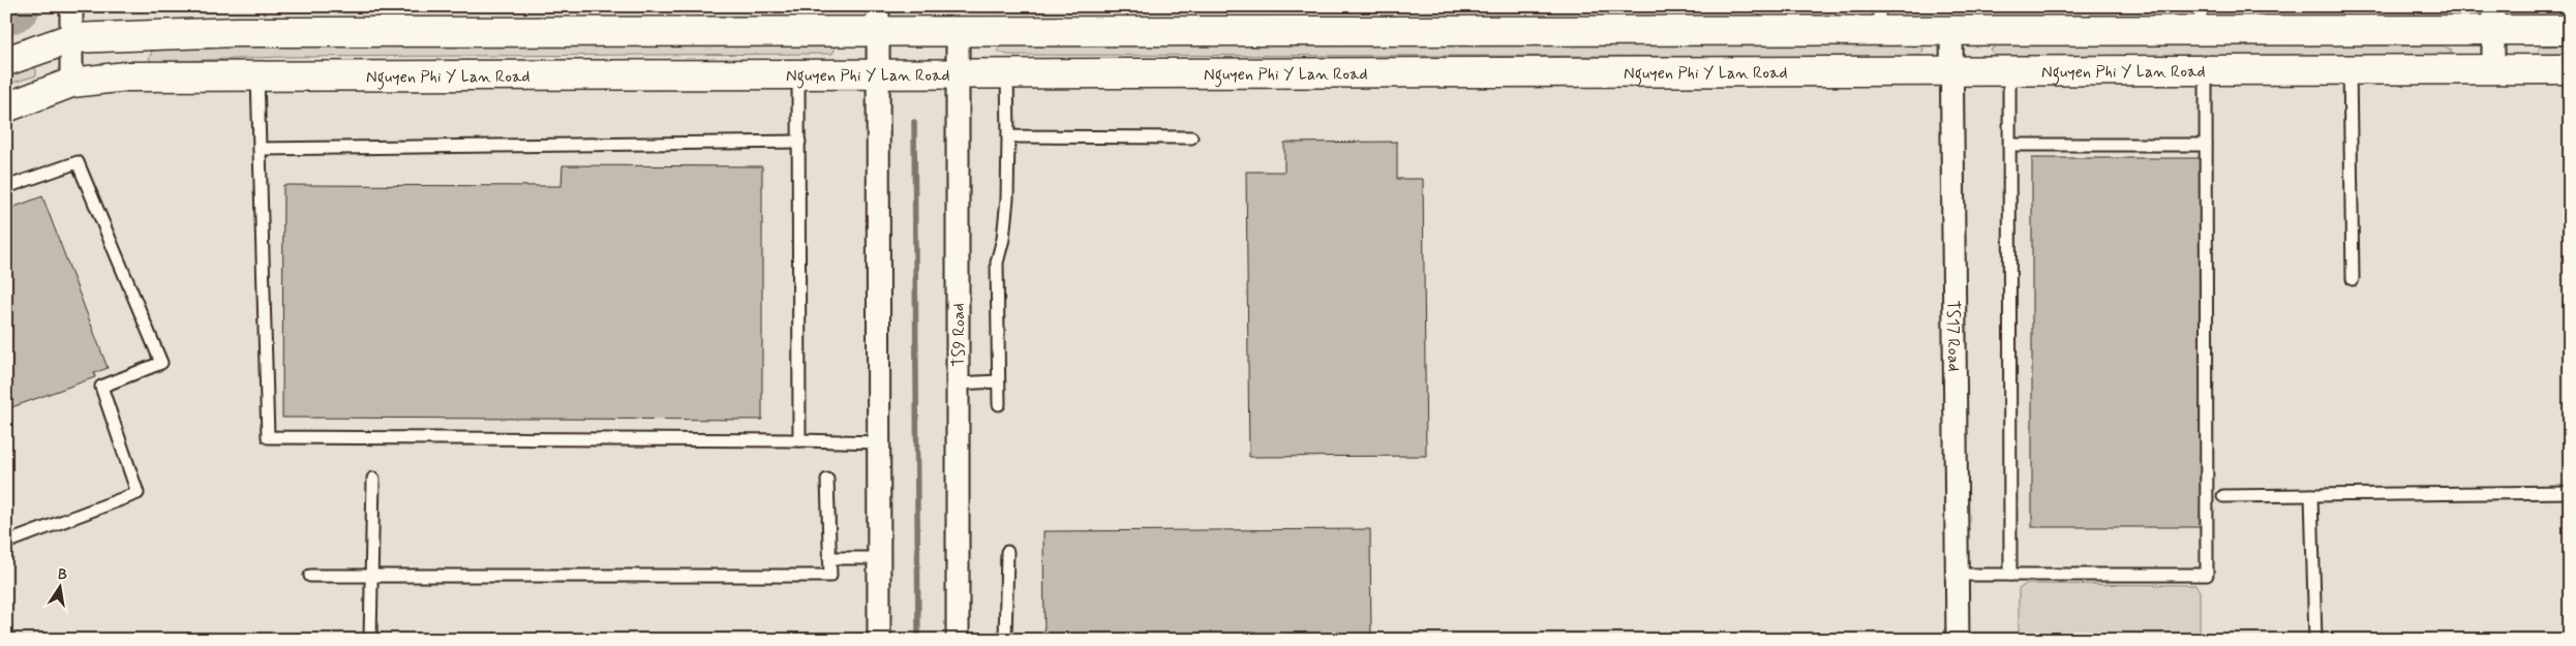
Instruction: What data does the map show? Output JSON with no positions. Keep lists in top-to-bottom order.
{
  "streets": {
    "main road": ["Nguyen Phi Y Lan Road"],
    "street": ["TS9 Road", "TS17 Road"]
  },
  "crossings": [
    ["Nguyen Phi Y Lan Road", "TS9 Road"],
    ["Nguyen Phi Y Lan Road", "TS17 Road"]
  ],
  "north": "top"
}
